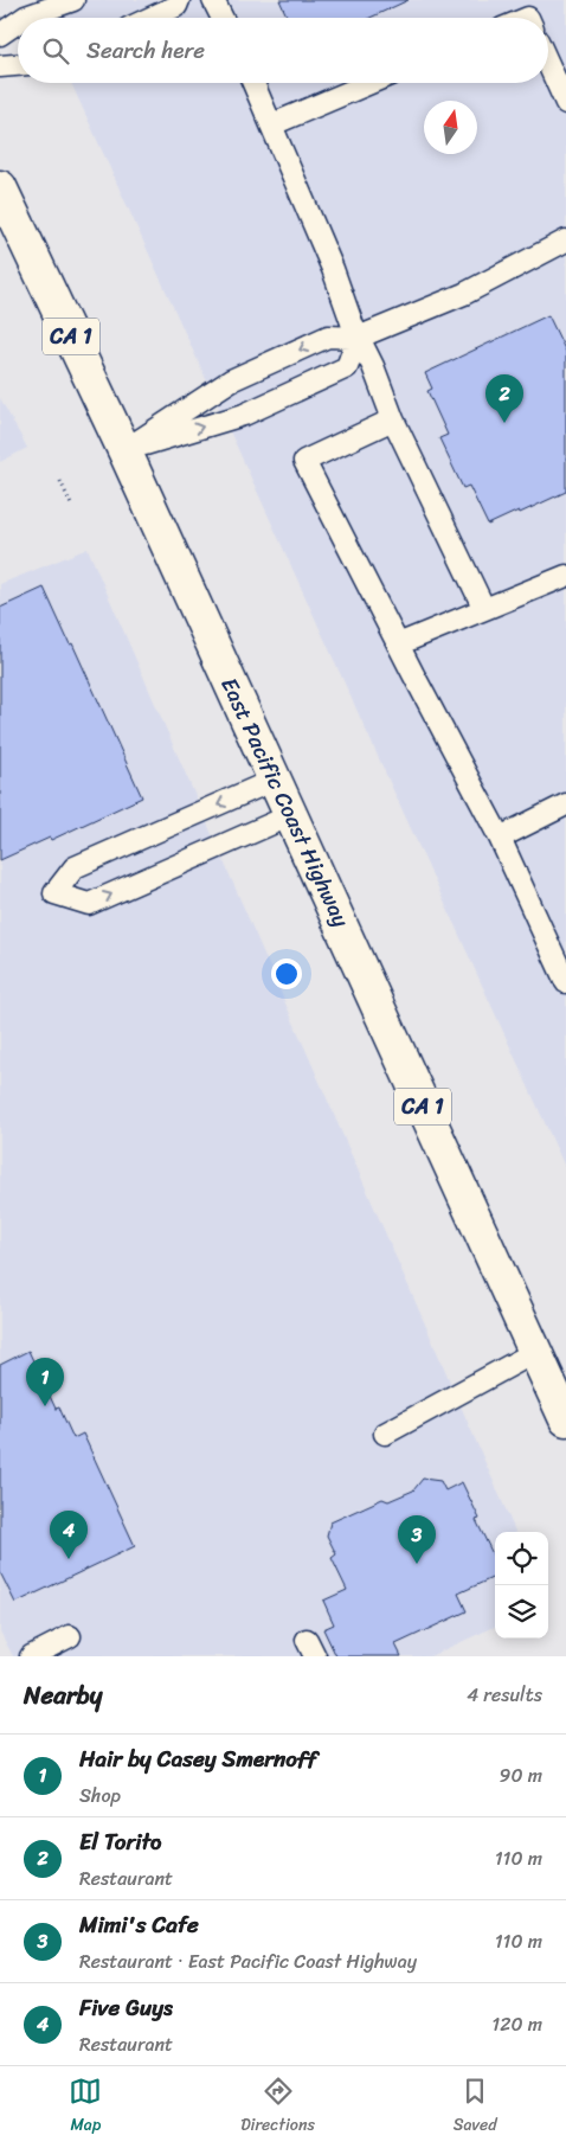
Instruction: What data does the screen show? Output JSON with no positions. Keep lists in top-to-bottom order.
{
  "streets": {
    "highway": ["CA 1", "East Pacific Coast Highway"]
  },
  "north": "top",
  "page": {
    "search": "Search here",
    "pins": [
      "2",
      "1",
      "4",
      "3"
    ],
    "heading": ["Nearby", "4 results"],
    "list": [
      {
        "mark": "1",
        "name": "Hair by Casey Smernoff",
        "note": "Shop",
        "value": "90 m"
      },
      {
        "mark": "2",
        "name": "El Torito",
        "note": "Restaurant",
        "value": "110 m"
      },
      {
        "mark": "3",
        "name": "Mimi's Cafe",
        "note": "Restaurant · East Pacific Coast Highway",
        "value": "110 m"
      },
      {
        "mark": "4",
        "name": "Five Guys",
        "note": "Restaurant",
        "value": "120 m"
      }
    ],
    "nav": ["Map", "Directions", "Saved"]
  }
}
